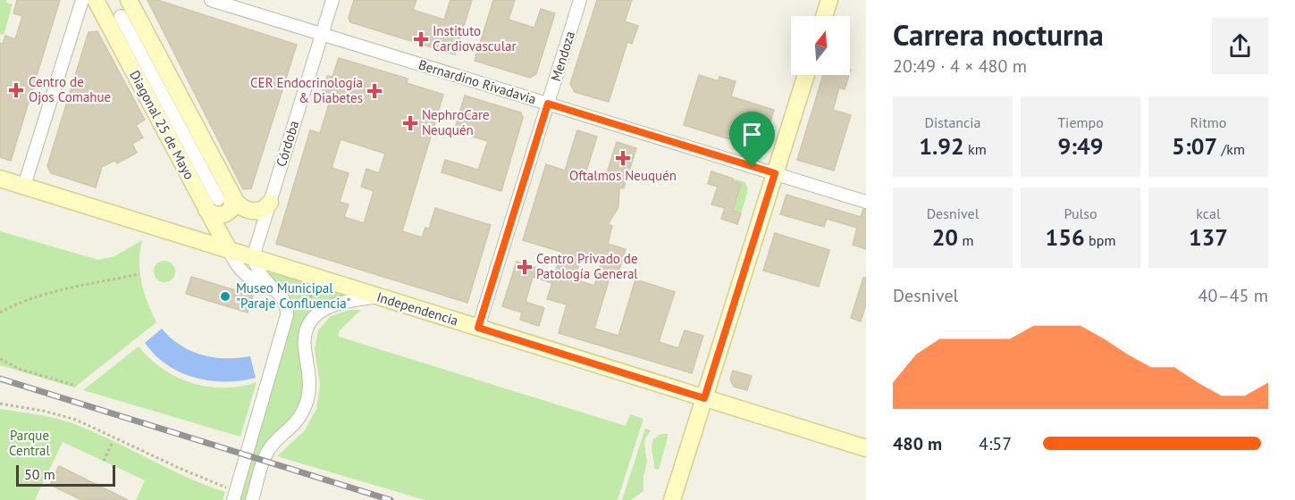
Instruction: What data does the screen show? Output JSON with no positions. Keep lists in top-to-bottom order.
{
  "streets": {
    "main road": ["Diagonal 25 de Mayo", "Independencia"],
    "street": ["Mendoza", "Bernardino Rivadavia", "Córdoba"]
  },
  "crossings": [
    ["Mendoza", "Bernardino Rivadavia"],
    ["Mendoza", "Independencia"],
    ["Bernardino Rivadavia", "Córdoba"],
    ["Diagonal 25 de Mayo", "Córdoba"],
    ["Diagonal 25 de Mayo", "Independencia"],
    ["Córdoba", "Independencia"]
  ],
  "parks": ["Parque Central"],
  "places": {
    "health": [
      "Instituto Cardiovascular",
      "Centro de Ojos Comahue",
      "CER Endocrinología & Diabetes",
      "NephroCare Neuquén",
      "Oftalmos Neuquén",
      "Centro Privado de Patología General"
    ],
    "other": ["Museo Municipal \"Paraje Confluencia\""]
  },
  "scale_bar": "50 m",
  "north": "top",
  "page": {
    "heading": ["Carrera nocturna", "20:49 · 4 × 480 m"],
    "stats": [
      ["Distancia", "1.92 km"],
      ["Tiempo", "9:49"],
      ["Ritmo", "5:07 /km"],
      ["Desnivel", "20 m"],
      ["Pulso", "156 bpm"],
      ["kcal", "137"]
    ],
    "chart": ["Desnivel", "40–45 m"],
    "list": [
      {
        "name": "480 m",
        "note": "4:57"
      }
    ],
    "scale": "50 m"
  }
}
